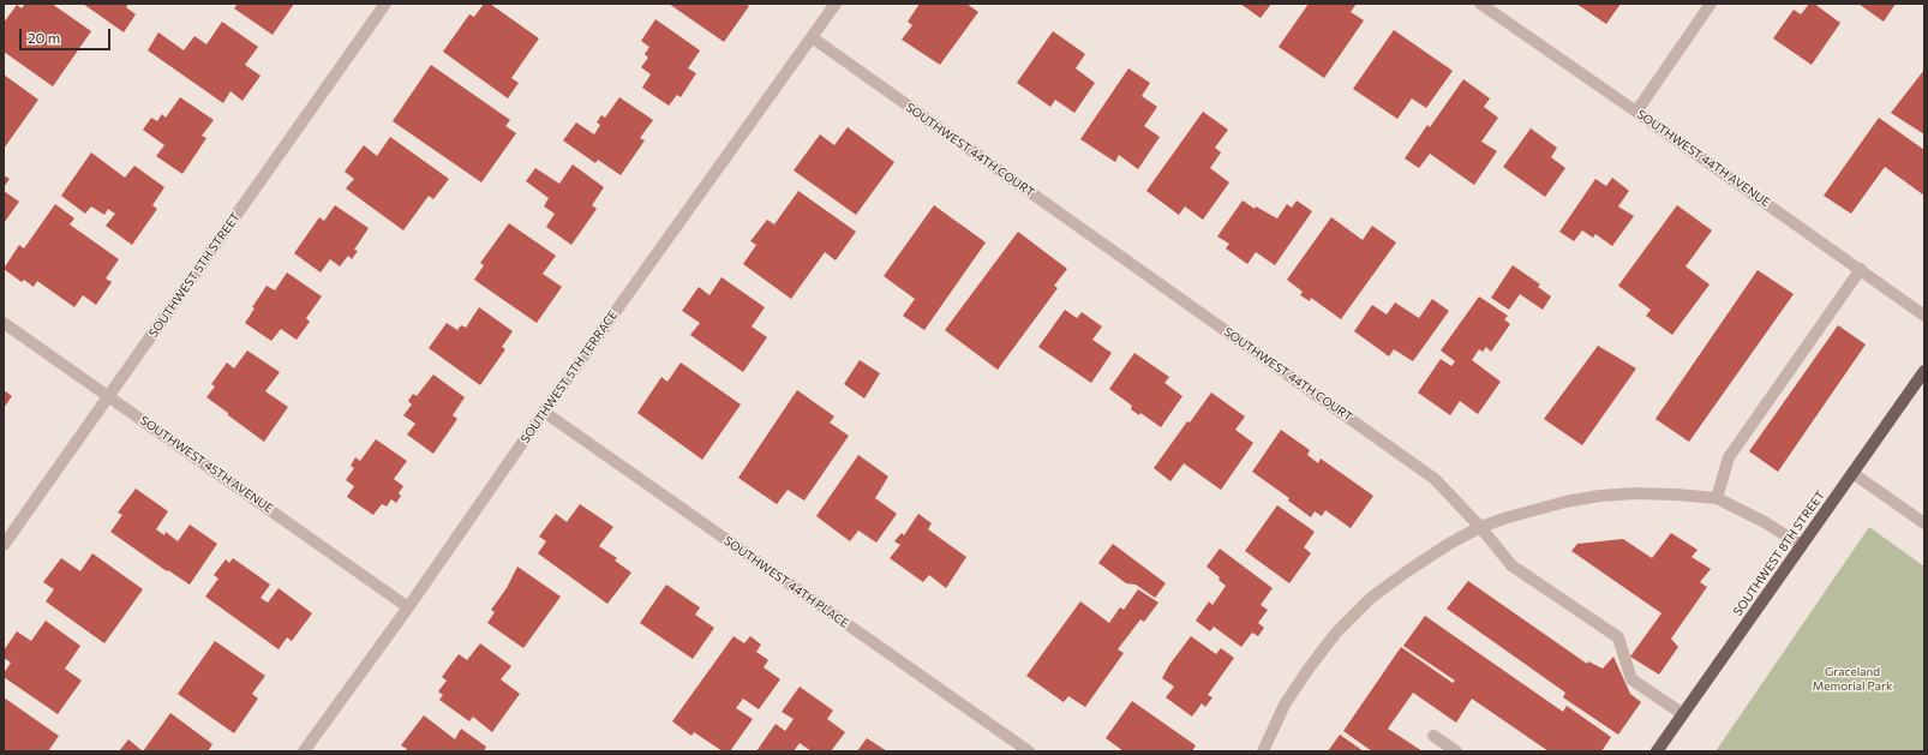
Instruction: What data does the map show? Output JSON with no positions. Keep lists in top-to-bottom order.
{
  "streets": {
    "main road": ["SOUTHWEST 8TH STREET"],
    "street": [
      "SOUTHWEST 44TH COURT",
      "SOUTHWEST 44TH AVENUE",
      "SOUTHWEST 5TH STREET",
      "SOUTHWEST 5TH TERRACE",
      "SOUTHWEST 45TH AVENUE",
      "SOUTHWEST 44TH PLACE"
    ]
  },
  "crossings": [
    ["SOUTHWEST 44TH COURT", "SOUTHWEST 5TH TERRACE"],
    ["SOUTHWEST 44TH COURT", "SOUTHWEST 8TH STREET"],
    ["SOUTHWEST 5TH STREET", "SOUTHWEST 45TH AVENUE"],
    ["SOUTHWEST 5TH TERRACE", "SOUTHWEST 45TH AVENUE"],
    ["SOUTHWEST 5TH TERRACE", "SOUTHWEST 44TH PLACE"]
  ],
  "parks": ["Graceland Memorial Park"],
  "scale_bar": "20 m"
}
